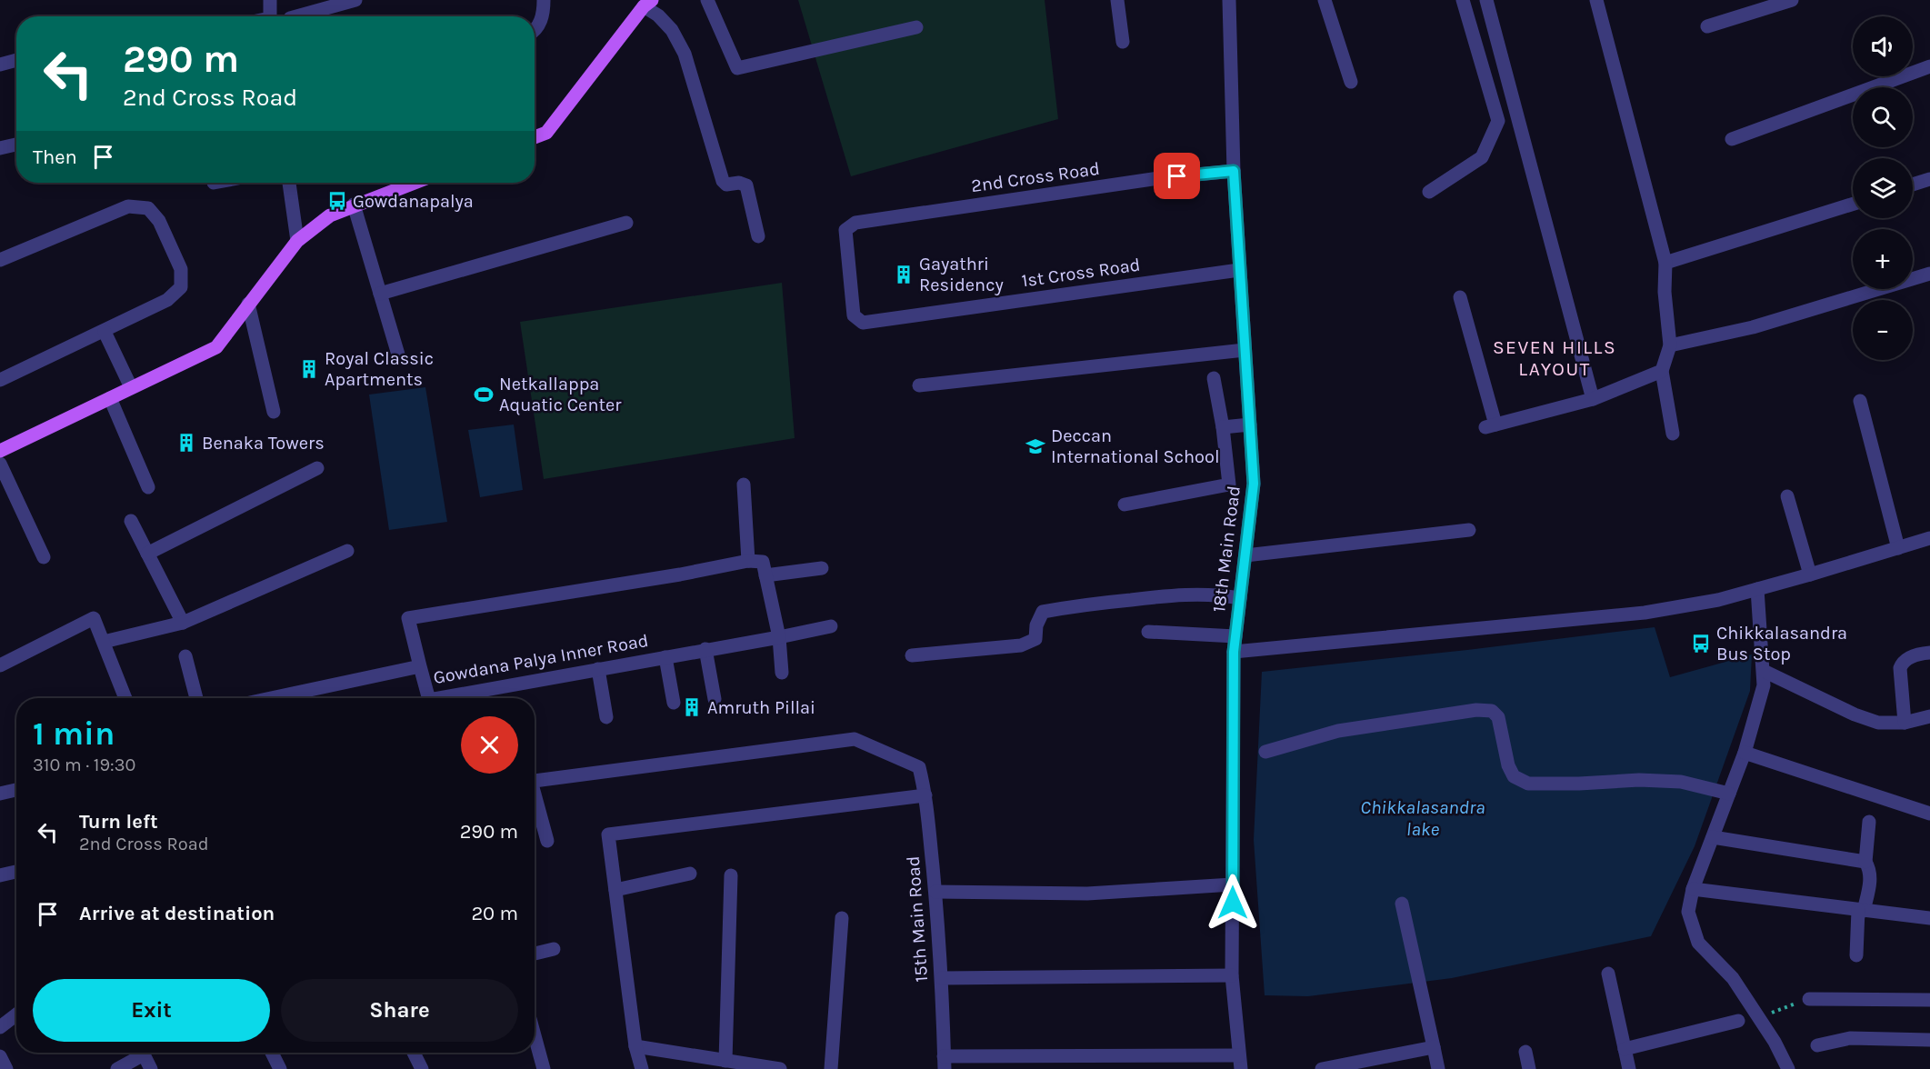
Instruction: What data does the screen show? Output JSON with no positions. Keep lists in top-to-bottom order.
{
  "streets": {
    "street": [
      "2nd Cross Road",
      "1st Cross Road",
      "18th Main Road",
      "Gowdana Palya Inner Road",
      "15th Main Road"
    ]
  },
  "crossings": [
    ["2nd Cross Road", "1st Cross Road"],
    ["2nd Cross Road", "18th Main Road"],
    ["1st Cross Road", "18th Main Road"]
  ],
  "districts": ["SEVEN HILLS LAYOUT"],
  "water": ["Chikkalasandra lake"],
  "places": {
    "bus stop": ["Gowdanapalya", "Chikkalasandra Bus Stop"],
    "building": [
      "Gayathri Residency",
      "Royal Classic Apartments",
      "Benaka Towers",
      "Amruth Pillai"
    ],
    "sports": ["Netkallappa Aquatic Center"],
    "school or university": ["Deccan International School"]
  },
  "page": {
    "map_buttons": ["+", "−"],
    "turn": ["290 m", "2nd Cross Road"],
    "then": "Then",
    "heading": ["1 min", "310 m · 19:30"],
    "list": [
      {
        "name": "Turn left",
        "note": "2nd Cross Road",
        "value": "290 m"
      },
      {
        "name": "Arrive at destination",
        "value": "20 m"
      }
    ],
    "buttons": ["Exit", "Share"]
  }
}
